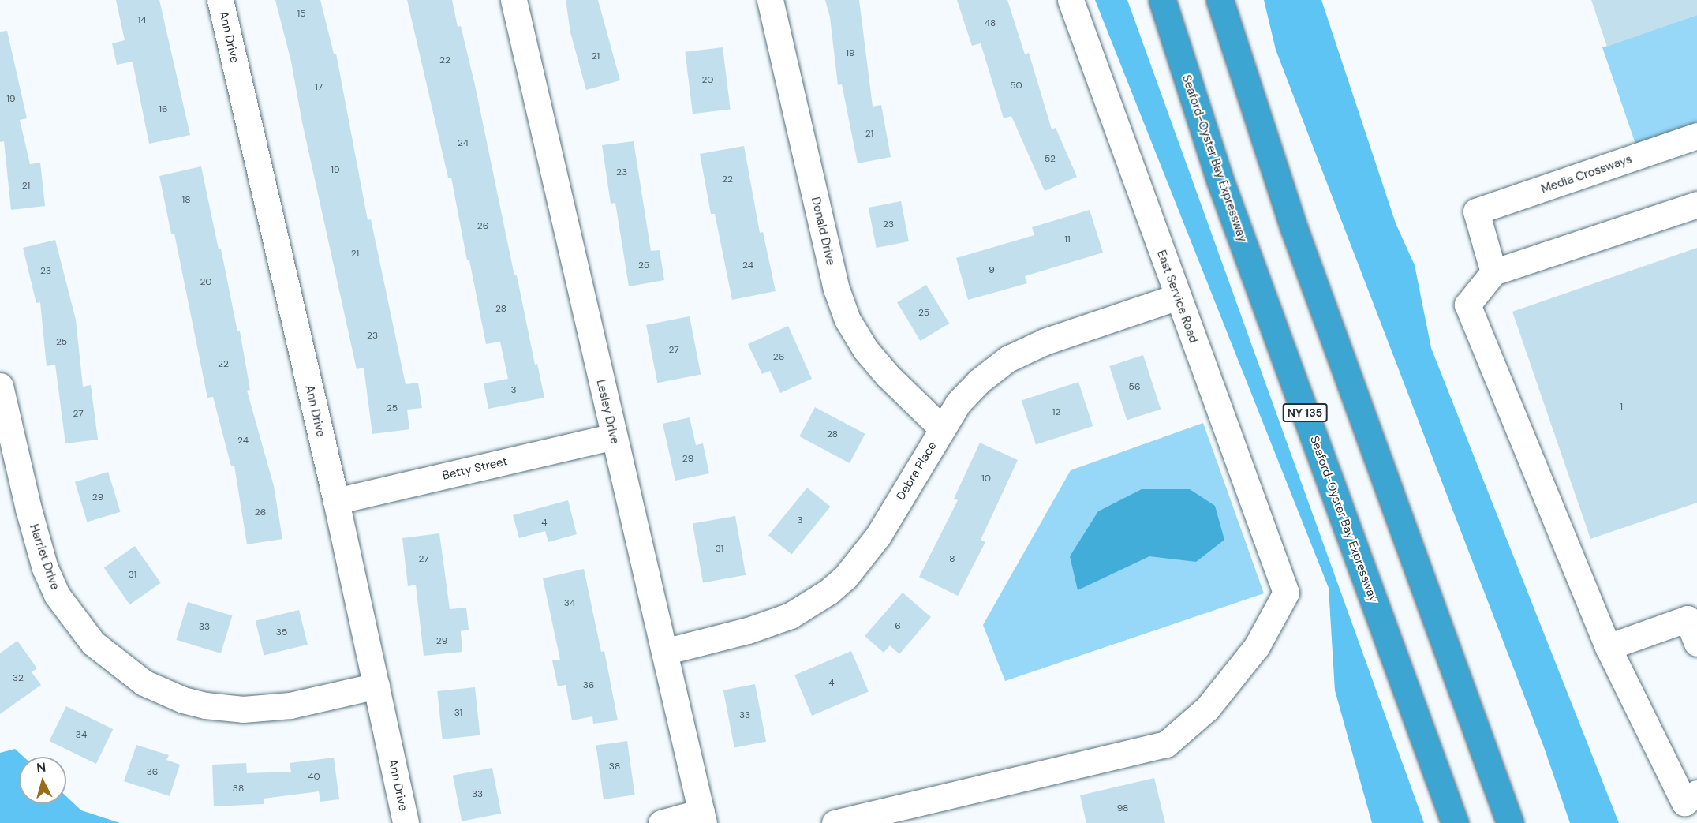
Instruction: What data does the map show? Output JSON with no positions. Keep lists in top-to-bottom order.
{
  "streets": {
    "highway": ["Seaford-Oyster Bay Expressway", "NY 135"],
    "street": [
      "Ann Drive",
      "Media Crossways",
      "Donald Drive",
      "East Service Road",
      "Lesley Drive",
      "Betty Street",
      "Debra Place",
      "Harriet Drive"
    ]
  },
  "crossings": [
    ["Ann Drive", "Betty Street"],
    ["Ann Drive", "Harriet Drive"],
    ["Donald Drive", "Debra Place"],
    ["East Service Road", "Debra Place"],
    ["Lesley Drive", "Betty Street"],
    ["Lesley Drive", "Debra Place"]
  ],
  "house_numbers": [
    "15",
    "14",
    "48",
    "19",
    "21",
    "22",
    "20",
    "50",
    "17",
    "19",
    "16",
    "21",
    "24",
    "52",
    "19",
    "23",
    "22",
    "21",
    "18",
    "23",
    "26",
    "11",
    "21",
    "25",
    "24",
    "9",
    "23",
    "20",
    "28",
    "25",
    "23",
    "25",
    "27",
    "26",
    "22",
    "56",
    "3",
    "1",
    "25",
    "12",
    "27",
    "28",
    "24",
    "29",
    "10",
    "29",
    "26",
    "3",
    "4",
    "31",
    "27",
    "8",
    "31",
    "34",
    "6",
    "33",
    "35",
    "29",
    "32",
    "4",
    "36",
    "31",
    "33",
    "34",
    "38",
    "36",
    "40",
    "38",
    "33",
    "98"
  ],
  "north": "top"
}
